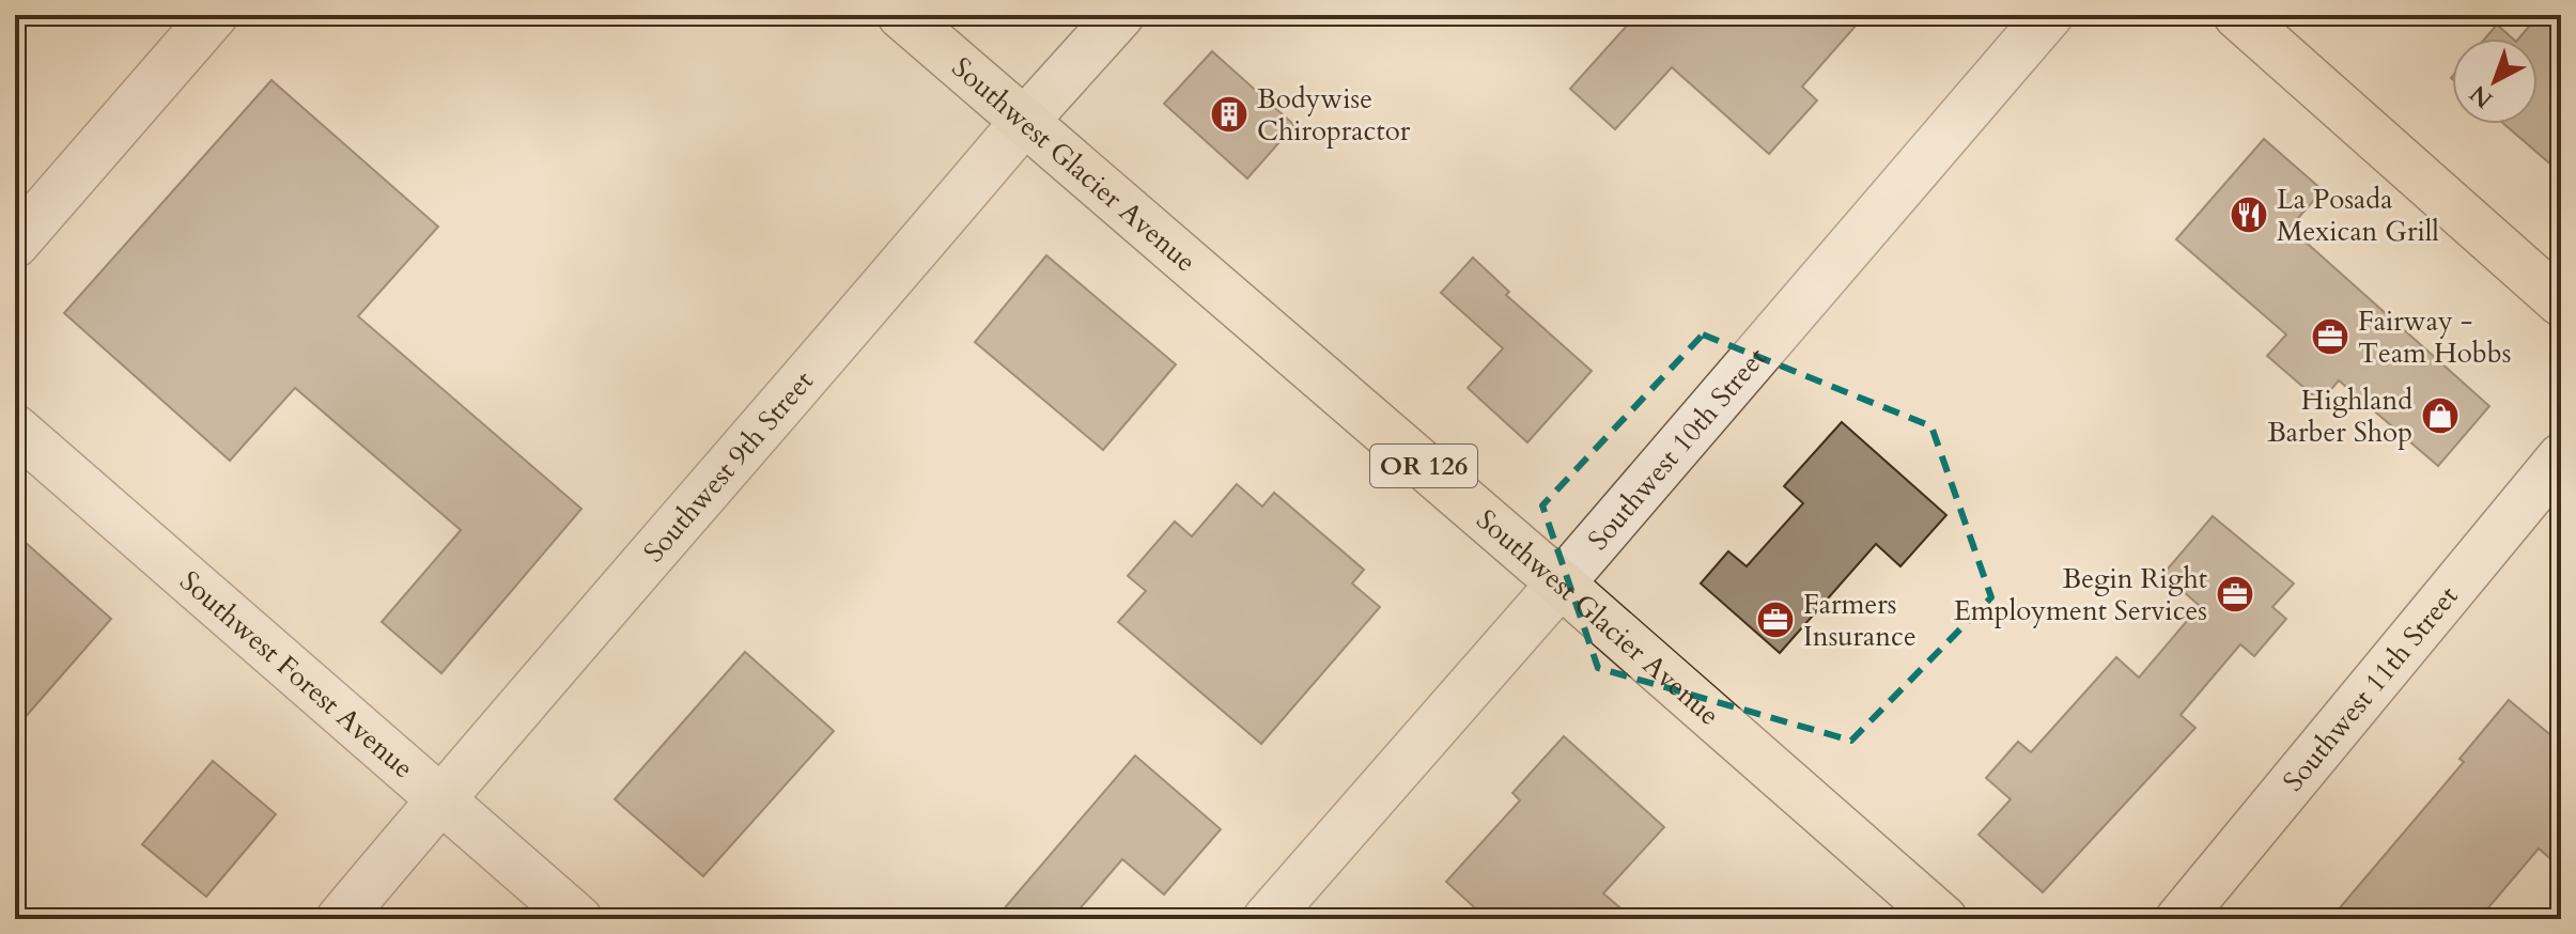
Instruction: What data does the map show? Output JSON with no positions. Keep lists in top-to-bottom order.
{
  "streets": {
    "highway": ["Southwest Glacier Avenue", "OR 126"],
    "street": [
      "Southwest 10th Street",
      "Southwest 9th Street",
      "Southwest Forest Avenue",
      "Southwest 11th Street"
    ]
  },
  "crossings": [
    ["Southwest Glacier Avenue", "Southwest 10th Street"],
    ["Southwest Glacier Avenue", "Southwest 9th Street"],
    ["Southwest 9th Street", "Southwest Forest Avenue"]
  ],
  "places": {
    "building": ["Bodywise Chiropractor"],
    "restaurant": ["La Posada Mexican Grill"],
    "office": ["Fairway - Team Hobbs", "Begin Right Employment Services", "Farmers Insurance"],
    "shop": ["Highland Barber Shop"]
  },
  "north": "bottom left"
}
